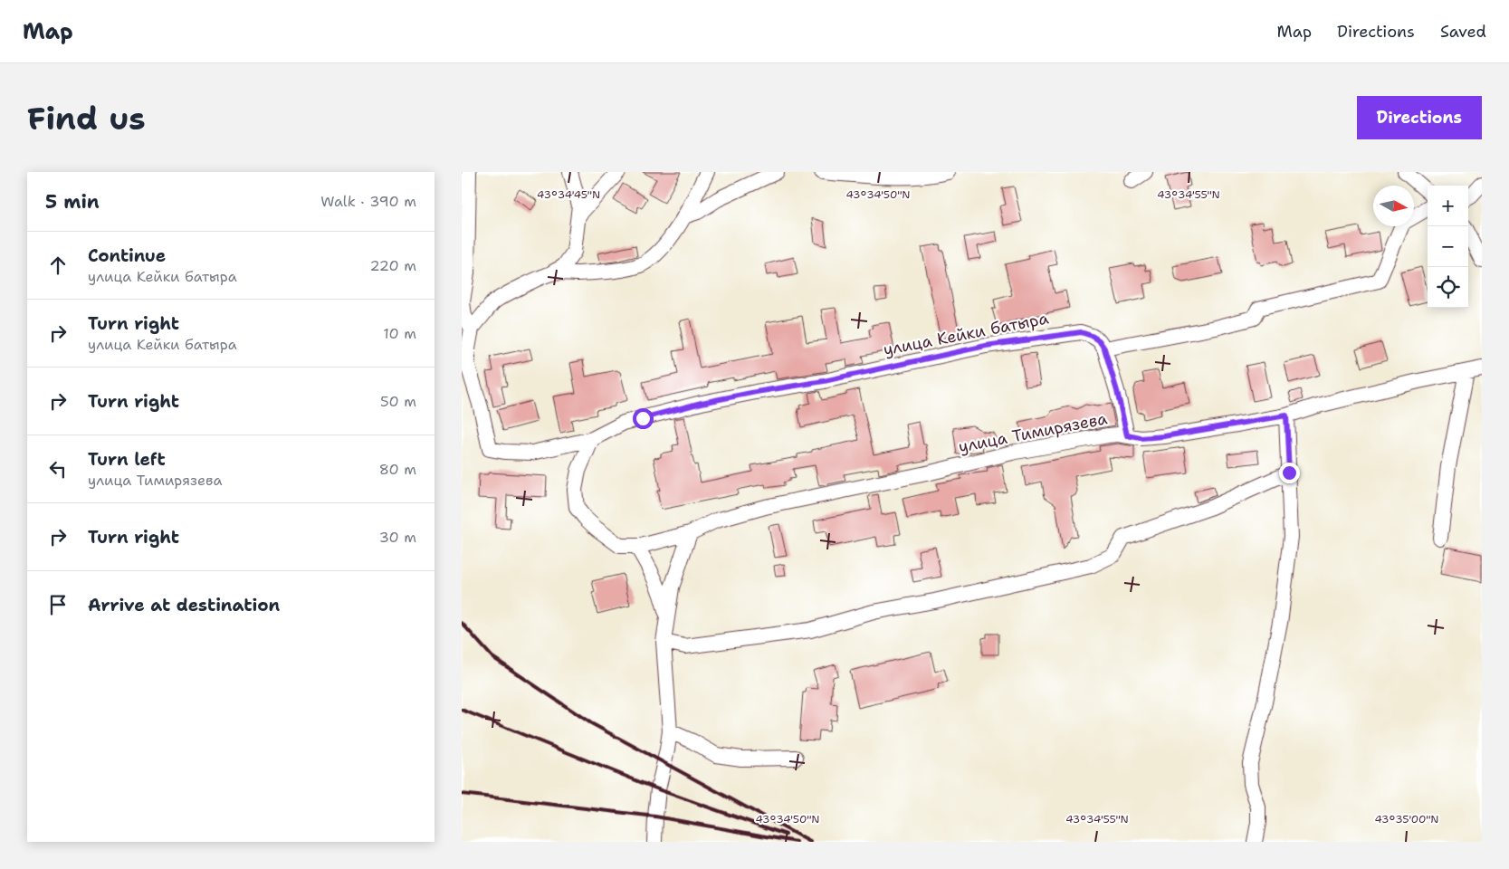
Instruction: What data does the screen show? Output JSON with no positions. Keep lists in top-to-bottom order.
{
  "streets": {
    "street": ["улица Кейки батыра", "улица Тимирязева"]
  },
  "crossings": [
    ["улица Кейки батыра", "улица Тимирязева"]
  ],
  "north": "right",
  "page": {
    "header": "Map",
    "nav": ["Map", "Directions", "Saved"],
    "buttons": "Directions",
    "title": "Find us",
    "heading": ["5 min", "Walk · 390 m"],
    "map_buttons": ["+", "−"],
    "list": [
      ["Continue", "улица Кейки батыра", "220 m"],
      ["Turn right", "улица Кейки батыра", "10 m"],
      ["Turn right", "50 m"],
      ["Turn left", "улица Тимирязева", "80 m"],
      ["Turn right", "30 m"],
      "Arrive at destination"
    ]
  },
  "coordinates": [
    "43°34'45\"N",
    "43°34'50\"N",
    "43°34'55\"N",
    "43°35'00\"N"
  ]
}
